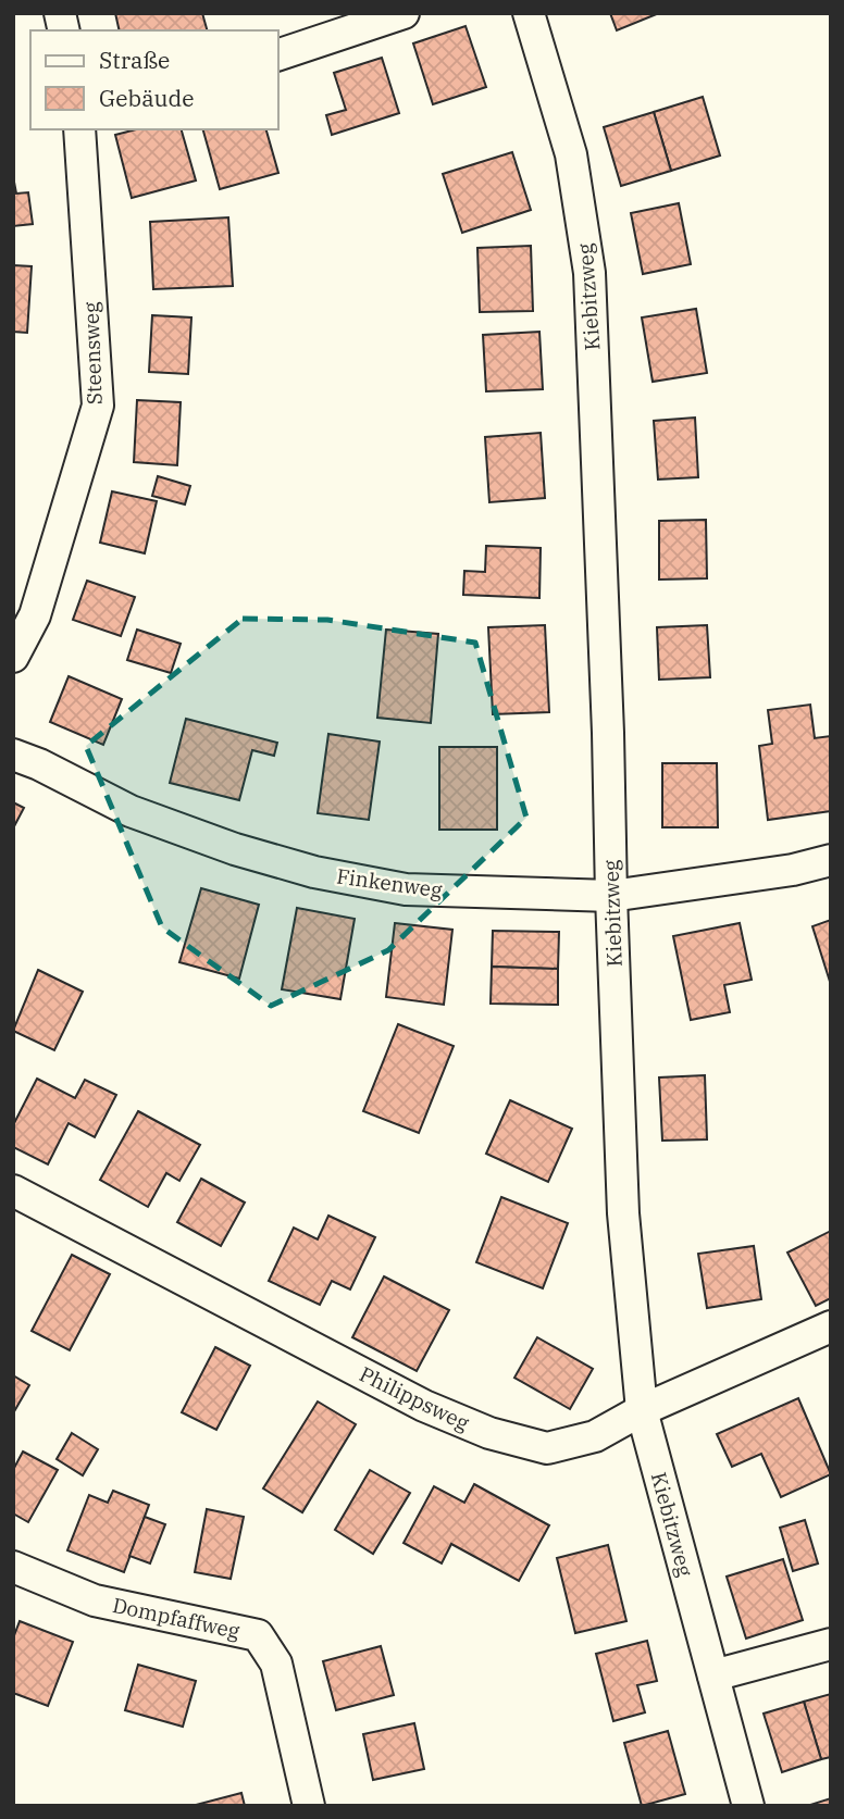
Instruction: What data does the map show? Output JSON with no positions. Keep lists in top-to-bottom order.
{
  "streets": {
    "street": [
      "Kiebitzweg",
      "Steensweg",
      "Finkenweg",
      "Philippsweg",
      "Dompfaffweg"
    ]
  },
  "crossings": [
    ["Kiebitzweg", "Finkenweg"],
    ["Kiebitzweg", "Philippsweg"]
  ],
  "legend": ["Straße", "Gebäude"]
}
